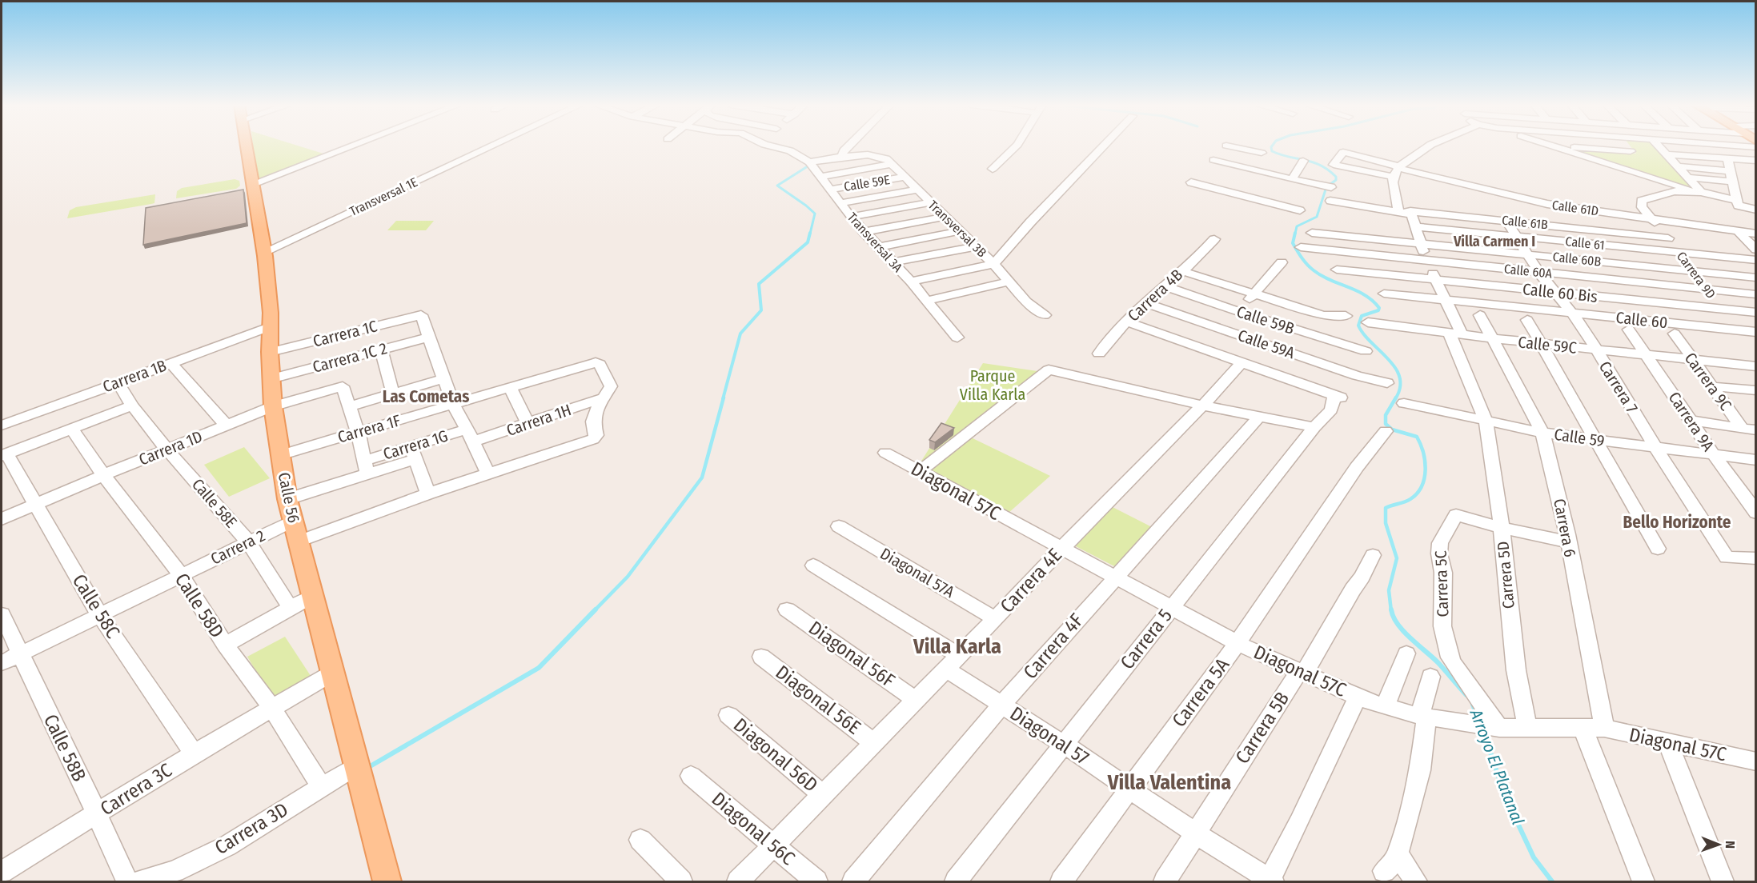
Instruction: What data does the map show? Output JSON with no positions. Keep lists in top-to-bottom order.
{
  "streets": {
    "main road": ["Calle 56"],
    "street": [
      "Calle 59E",
      "Transversal 1E",
      "Calle 61D",
      "Calle 61B",
      "Transversal 3B",
      "Transversal 3A",
      "Calle 61",
      "Calle 60B",
      "Calle 60A",
      "Carrera 9D",
      "Calle 60 Bis",
      "Carrera 4B",
      "Calle 59B",
      "Calle 60",
      "Carrera 1C",
      "Calle 59A",
      "Calle 59C",
      "Carrera 1C 2",
      "Carrera 1B",
      "Carrera 9C",
      "Carrera 7",
      "Carrera 1H",
      "Carrera 9A",
      "Carrera 1F",
      "Calle 59",
      "Carrera 1G",
      "Carrera 1D",
      "Diagonal 57C",
      "Calle 58E",
      "Carrera 6",
      "Carrera 2",
      "Diagonal 57A",
      "Carrera 5D",
      "Carrera 4E",
      "Carrera 5C",
      "Calle 58D",
      "Calle 58C",
      "Carrera 5",
      "Carrera 4F",
      "Diagonal 56F",
      "Carrera 5A",
      "Diagonal 56E",
      "Carrera 5B",
      "Diagonal 57",
      "Calle 58B",
      "Diagonal 56D",
      "Carrera 3C",
      "Carrera 3D",
      "Diagonal 56C"
    ]
  },
  "crossings": [
    ["Calle 59E", "Transversal 3B"],
    ["Calle 59E", "Transversal 3A"],
    ["Transversal 1E", "Calle 56"],
    ["Calle 61D", "Carrera 9D"],
    ["Calle 61B", "Carrera 9D"],
    ["Calle 61B", "Carrera 7"],
    ["Transversal 3B", "Transversal 3A"],
    ["Calle 61", "Carrera 9D"],
    ["Calle 61", "Carrera 7"],
    ["Calle 60B", "Carrera 9D"],
    ["Calle 60B", "Carrera 7"],
    ["Calle 60A", "Carrera 9D"],
    ["Calle 60A", "Carrera 7"],
    ["Carrera 9D", "Calle 60 Bis"],
    ["Carrera 9D", "Calle 60"],
    ["Calle 60 Bis", "Carrera 7"],
    ["Carrera 4B", "Calle 59B"],
    ["Carrera 4B", "Calle 59A"],
    ["Calle 60", "Carrera 7"],
    ["Carrera 1C", "Carrera 1C 2"],
    ["Carrera 1C", "Calle 56"],
    ["Calle 59C", "Carrera 9C"],
    ["Calle 59C", "Carrera 7"],
    ["Calle 59C", "Carrera 9A"],
    ["Calle 59C", "Carrera 6"],
    ["Calle 59C", "Carrera 5D"],
    ["Carrera 1C 2", "Calle 56"],
    ["Carrera 1B", "Calle 56"],
    ["Carrera 7", "Calle 59"],
    ["Carrera 1H", "Carrera 1F"],
    ["Carrera 1H", "Carrera 1G"],
    ["Carrera 9A", "Calle 59"],
    ["Carrera 1F", "Calle 56"],
    ["Calle 59", "Carrera 6"],
    ["Calle 59", "Carrera 5D"],
    ["Carrera 1D", "Calle 56"],
    ["Carrera 1D", "Calle 58E"],
    ["Carrera 1D", "Calle 58D"],
    ["Carrera 1D", "Calle 58C"],
    ["Diagonal 57C", "Carrera 6"],
    ["Diagonal 57C", "Carrera 5D"],
    ["Diagonal 57C", "Carrera 4E"],
    ["Diagonal 57C", "Carrera 5C"],
    ["Diagonal 57C", "Carrera 5"],
    ["Diagonal 57C", "Carrera 4F"],
    ["Diagonal 57C", "Carrera 5A"],
    ["Diagonal 57C", "Carrera 5B"],
    ["Calle 56", "Carrera 2"],
    ["Calle 56", "Carrera 3C"],
    ["Calle 56", "Carrera 3D"],
    ["Calle 58E", "Carrera 2"],
    ["Carrera 6", "Carrera 5C"],
    ["Carrera 2", "Calle 58D"],
    ["Carrera 2", "Calle 58C"],
    ["Carrera 2", "Calle 58B"],
    ["Diagonal 57A", "Carrera 4E"],
    ["Carrera 5D", "Carrera 5C"],
    ["Carrera 4E", "Carrera 5"],
    ["Carrera 4E", "Diagonal 56F"],
    ["Carrera 4E", "Diagonal 56E"],
    ["Carrera 4E", "Diagonal 57"],
    ["Carrera 4E", "Diagonal 56D"],
    ["Carrera 4E", "Diagonal 56C"],
    ["Calle 58D", "Carrera 3C"],
    ["Calle 58D", "Carrera 3D"],
    ["Calle 58C", "Carrera 3C"],
    ["Carrera 5", "Diagonal 57"],
    ["Carrera 4F", "Diagonal 57"],
    ["Carrera 5A", "Diagonal 57"],
    ["Carrera 5B", "Diagonal 57"],
    ["Calle 58B", "Carrera 3C"]
  ],
  "districts": [
    "Villa Carmen I",
    "Las Cometas",
    "Bello Horizonte",
    "Villa Karla",
    "Villa Valentina"
  ],
  "water": ["Arroyo El Platanal"],
  "parks": ["Parque Villa Karla"],
  "north": "right"
}
